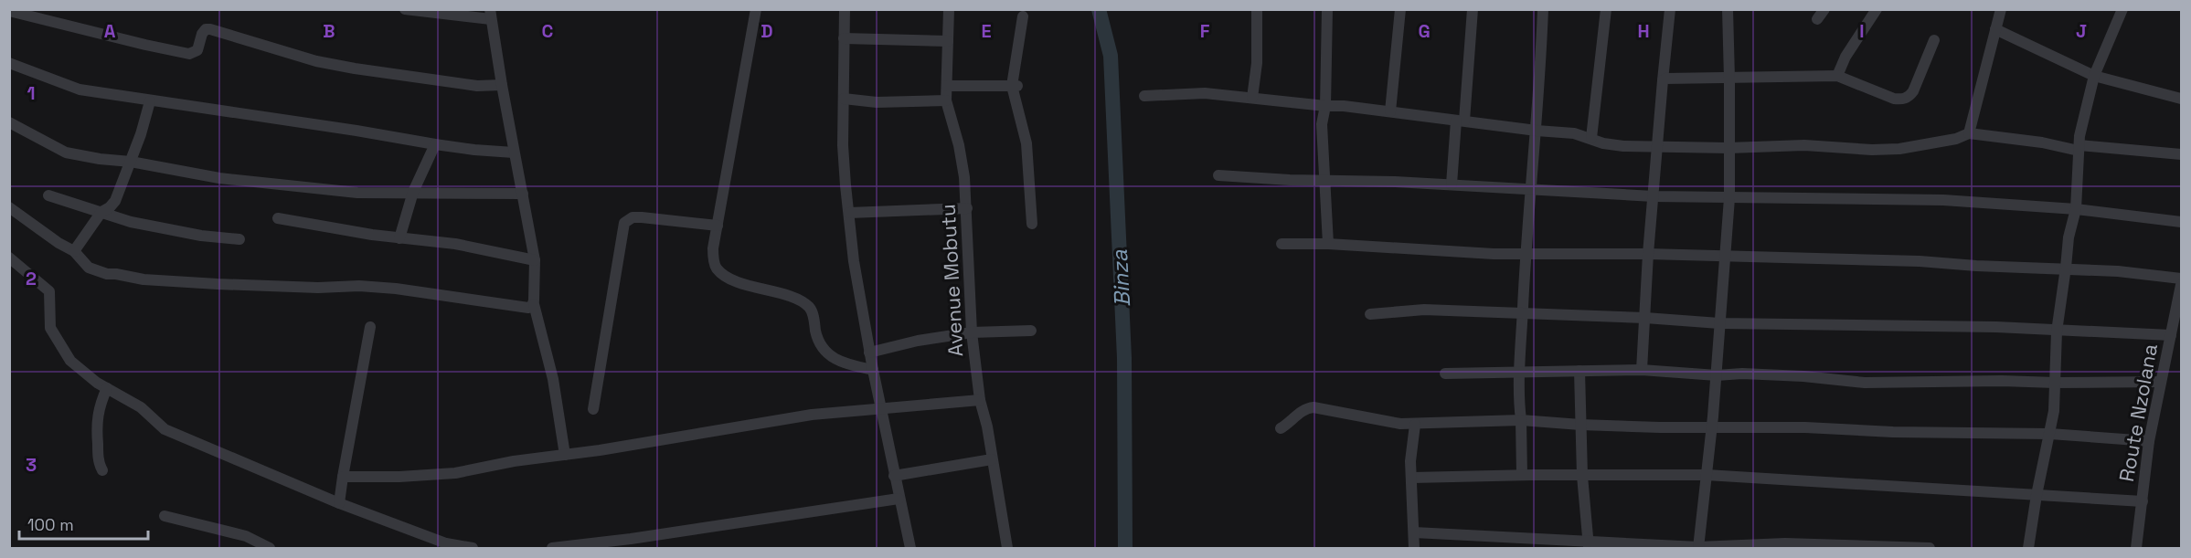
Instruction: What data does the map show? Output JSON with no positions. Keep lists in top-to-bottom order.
{
  "streets": {
    "street": ["Avenue Mobutu", "Route Nzolana"]
  },
  "water": ["Binza"],
  "scale_bar": "100 m",
  "grid": {
    "columns": [
      "A",
      "B",
      "C",
      "D",
      "E",
      "F",
      "G",
      "H",
      "I",
      "J"
    ],
    "rows": ["1", "2", "3"]
  }
}
